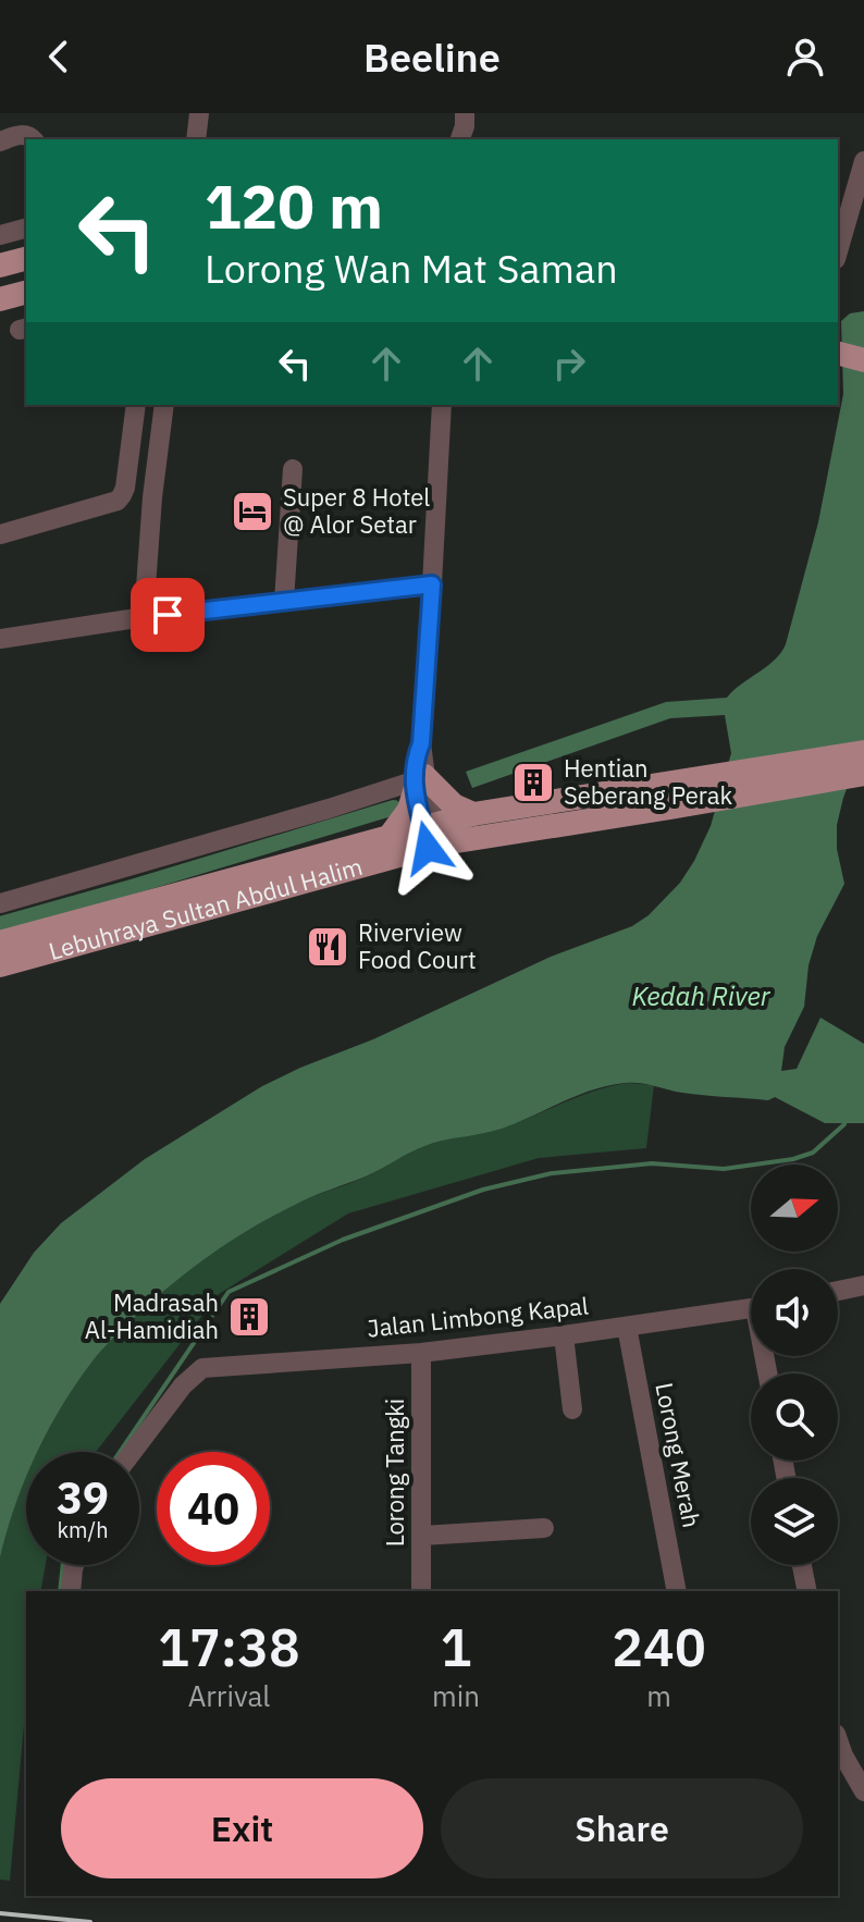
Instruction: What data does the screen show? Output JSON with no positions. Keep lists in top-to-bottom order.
{
  "streets": {
    "main road": ["Lebuhraya Sultan Abdul Halim"],
    "street": ["Jalan Limbong Kapal", "Lorong Merah", "Lorong Tangki"]
  },
  "crossings": [
    ["Jalan Limbong Kapal", "Lorong Merah"],
    ["Jalan Limbong Kapal", "Lorong Tangki"]
  ],
  "water": ["Kedah River"],
  "places": {
    "hotel": ["Super 8 Hotel @ Alor Setar"],
    "building": ["Hentian Seberang Perak", "Madrasah Al-Hamidiah"],
    "restaurant": ["Riverview Food Court"]
  },
  "north": "right",
  "page": {
    "header": "Beeline",
    "turn": ["120 m", "Lorong Wan Mat Saman"],
    "speed": "39 km/h",
    "limit": "40",
    "eta": [
      "17:38",
      "Arrival",
      "1",
      "min",
      "240",
      "m"
    ],
    "buttons": ["Exit", "Share"]
  }
}
